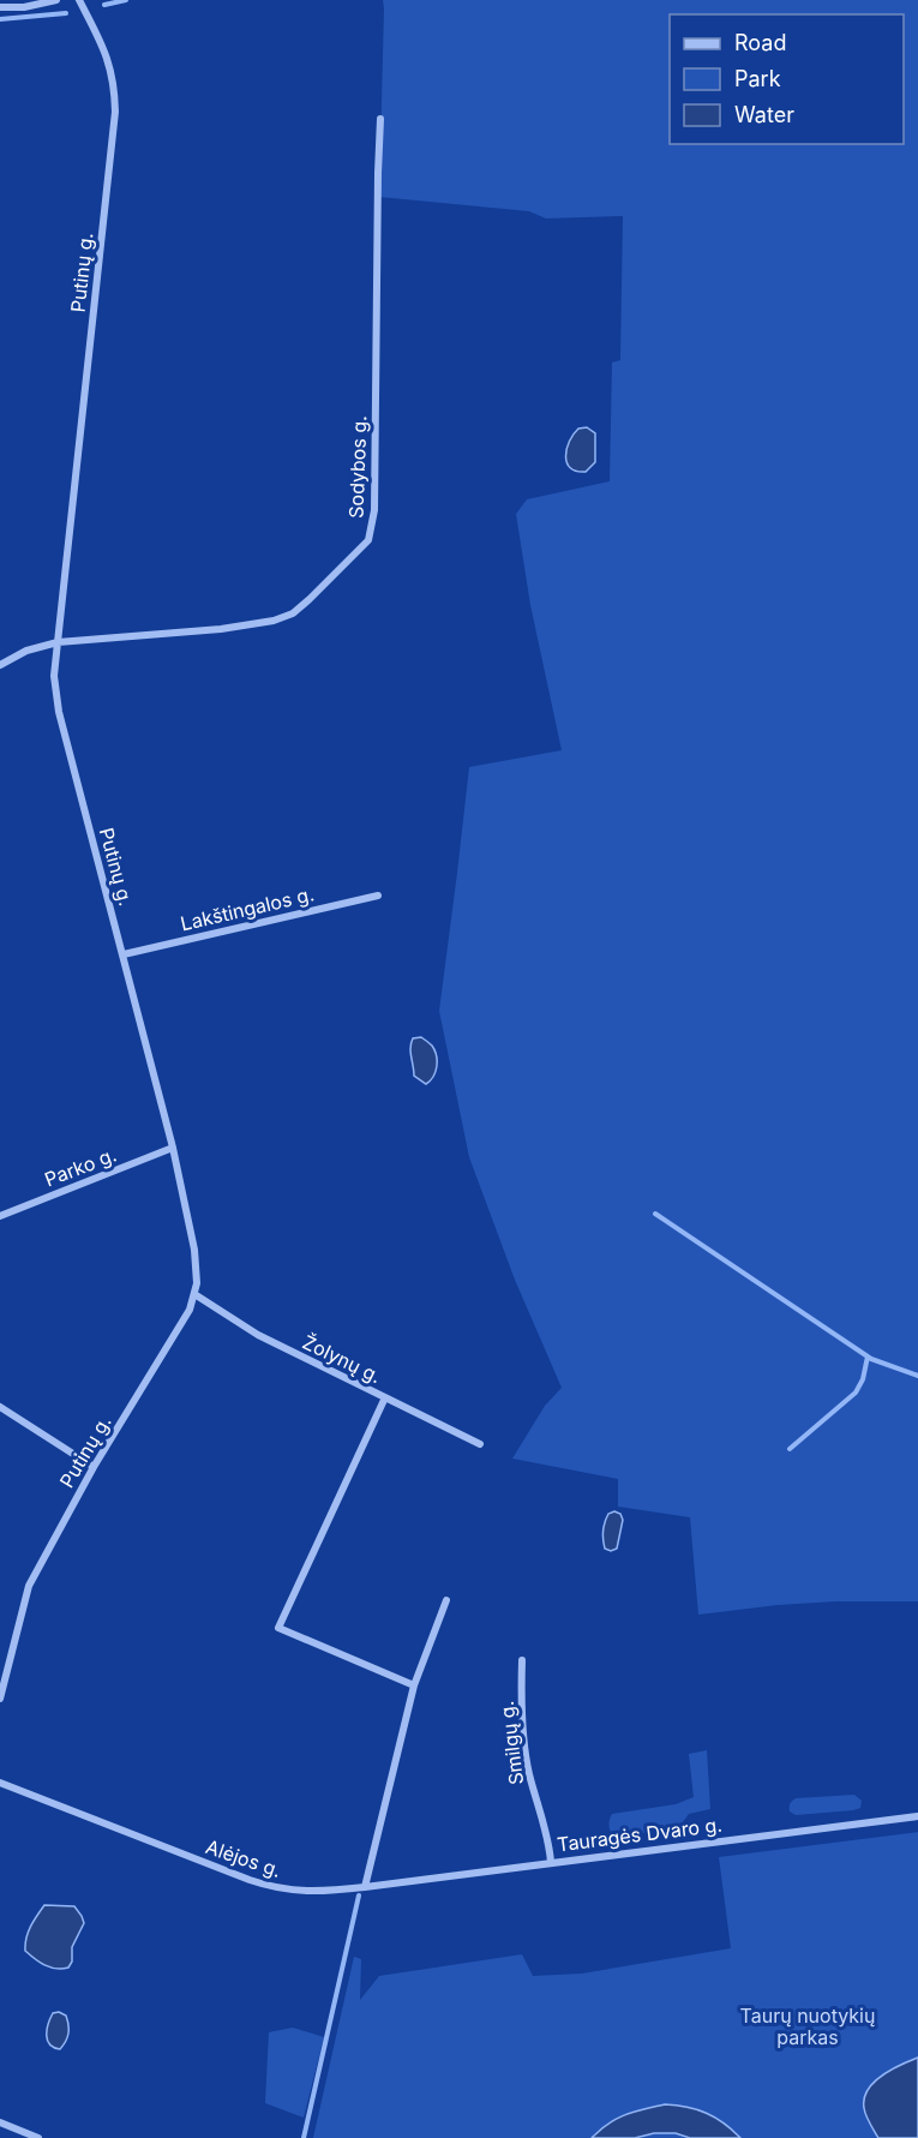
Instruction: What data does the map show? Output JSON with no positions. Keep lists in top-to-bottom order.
{
  "streets": {
    "street": [
      "Putinų g.",
      "Sodybos g.",
      "Lakštingalos g.",
      "Parko g.",
      "Žolynų g.",
      "Smilgų g.",
      "Tauragės Dvaro g.",
      "Alėjos g."
    ]
  },
  "crossings": [
    ["Putinų g.", "Sodybos g."],
    ["Putinų g.", "Lakštingalos g."],
    ["Putinų g.", "Parko g."],
    ["Putinų g.", "Žolynų g."],
    ["Smilgų g.", "Tauragės Dvaro g."],
    ["Tauragės Dvaro g.", "Alėjos g."]
  ],
  "parks": ["Taurų nuotykių parkas"],
  "legend": ["Road", "Park", "Water"]
}
